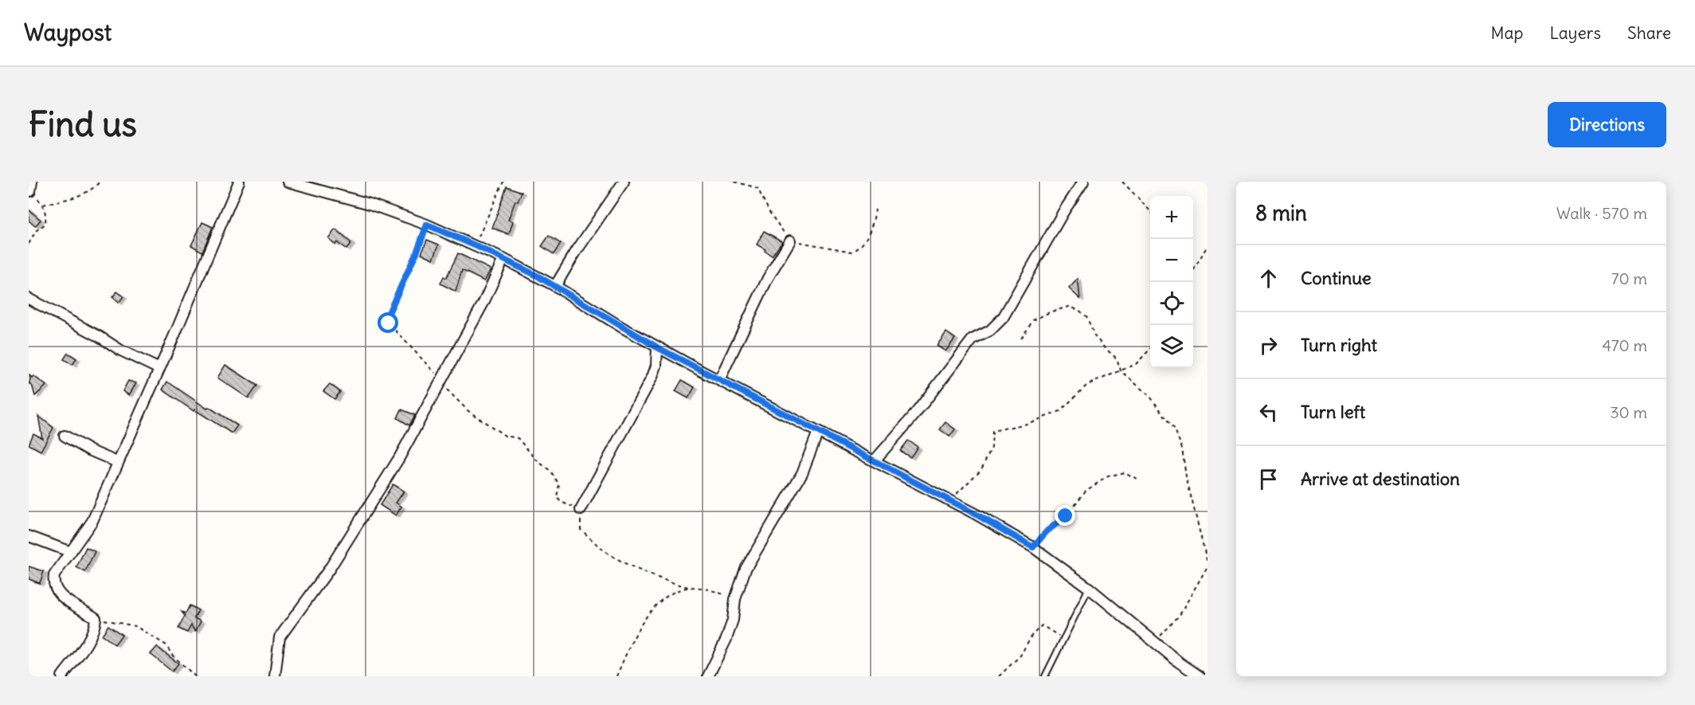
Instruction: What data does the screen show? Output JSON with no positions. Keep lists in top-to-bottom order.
{
  "page": {
    "header": "Waypost",
    "nav": ["Map", "Layers", "Share"],
    "buttons": "Directions",
    "title": "Find us",
    "heading": ["8 min", "Walk · 570 m"],
    "map_buttons": ["+", "−"],
    "list": [
      ["Continue", "70 m"],
      ["Turn right", "470 m"],
      ["Turn left", "30 m"],
      "Arrive at destination"
    ]
  }
}
